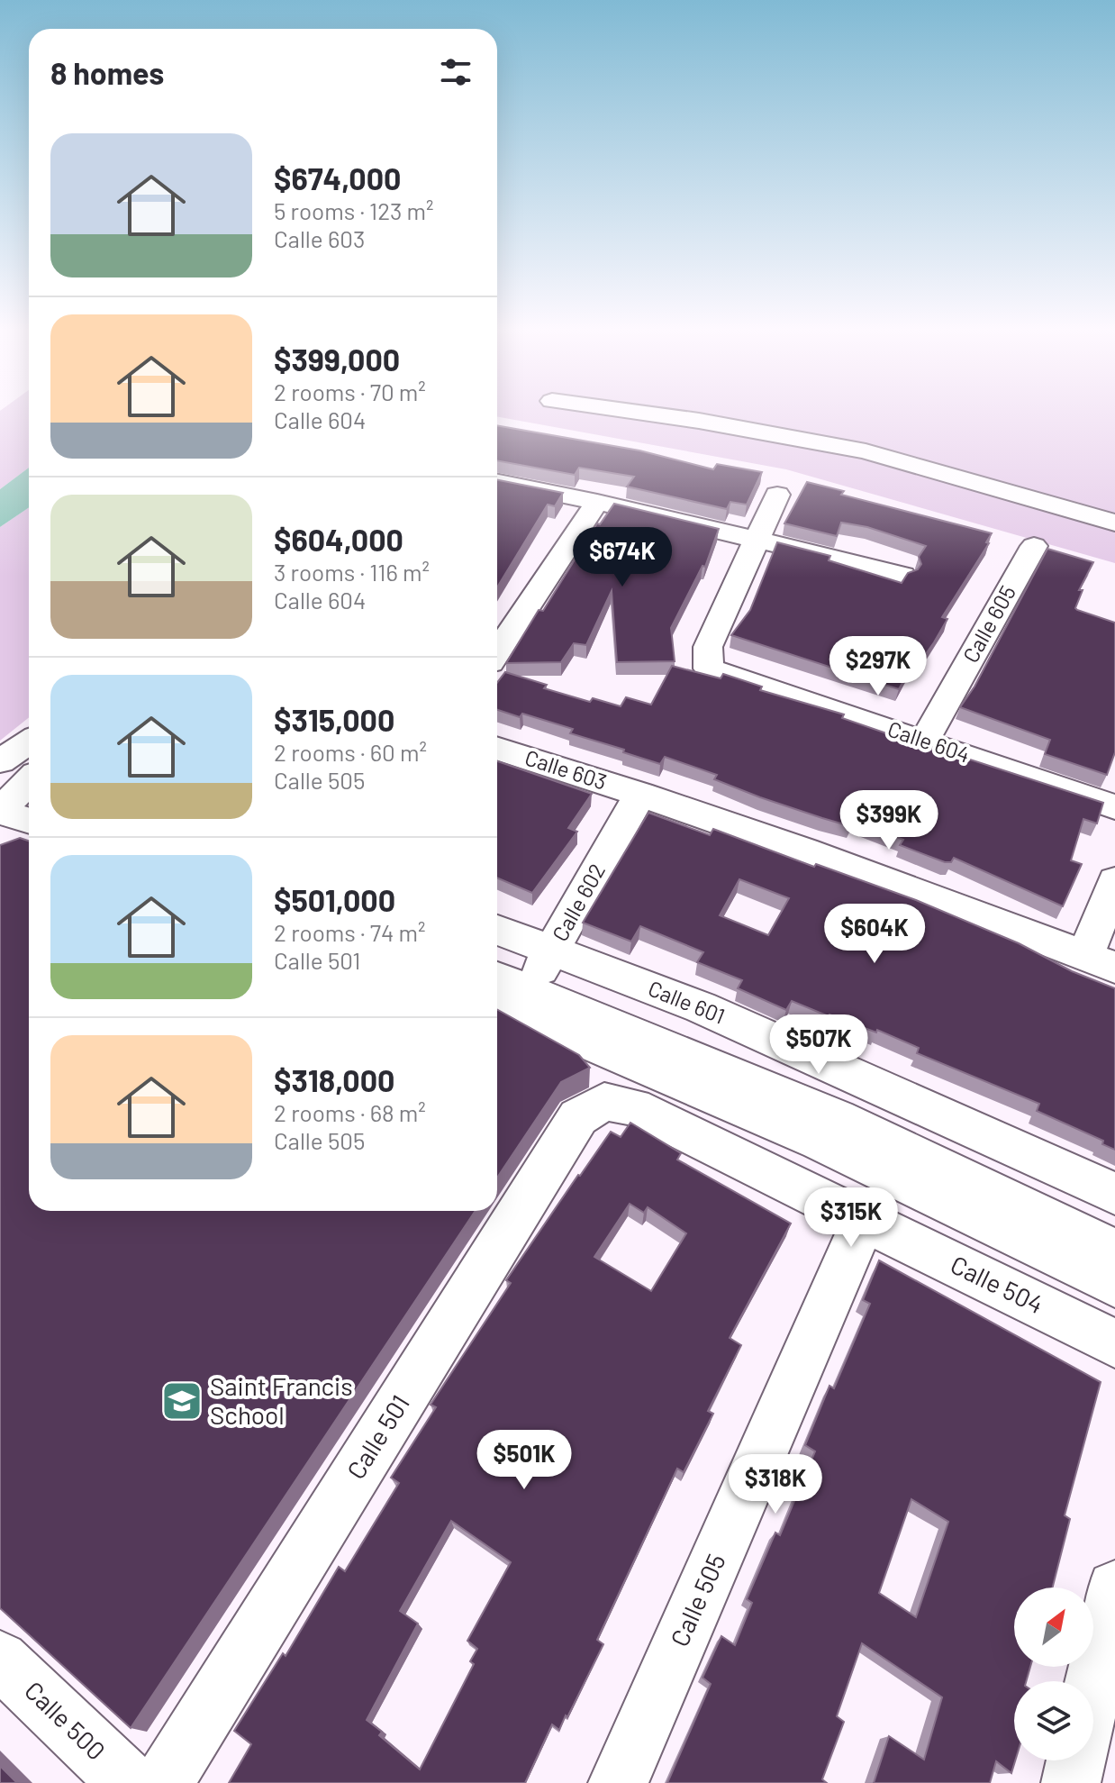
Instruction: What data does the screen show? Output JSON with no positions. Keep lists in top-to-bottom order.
{
  "streets": {
    "street": [
      "Calle 605",
      "Calle 604",
      "Calle 603",
      "Calle 602",
      "Calle 601",
      "Calle 504",
      "Calle 501",
      "Calle 505",
      "Calle 500"
    ]
  },
  "crossings": [
    ["Calle 605", "Calle 604"],
    ["Calle 603", "Calle 602"],
    ["Calle 602", "Calle 601"],
    ["Calle 504", "Calle 501"],
    ["Calle 504", "Calle 505"]
  ],
  "places": {
    "school or university": ["Saint Francis School"]
  },
  "north": "top right",
  "page": {
    "heading": "8 homes",
    "list": [
      {
        "name": "$674,000",
        "note": "5 rooms · 123 m² · Calle 603"
      },
      {
        "name": "$399,000",
        "note": "2 rooms · 70 m² · Calle 604"
      },
      {
        "name": "$604,000",
        "note": "3 rooms · 116 m² · Calle 604"
      },
      {
        "name": "$315,000",
        "note": "2 rooms · 60 m² · Calle 505"
      },
      {
        "name": "$501,000",
        "note": "2 rooms · 74 m² · Calle 501"
      },
      {
        "name": "$318,000",
        "note": "2 rooms · 68 m² · Calle 505"
      }
    ],
    "price": [
      "$674K",
      "$297K",
      "$399K",
      "$604K",
      "$507K",
      "$315K",
      "$501K",
      "$318K"
    ]
  }
}
